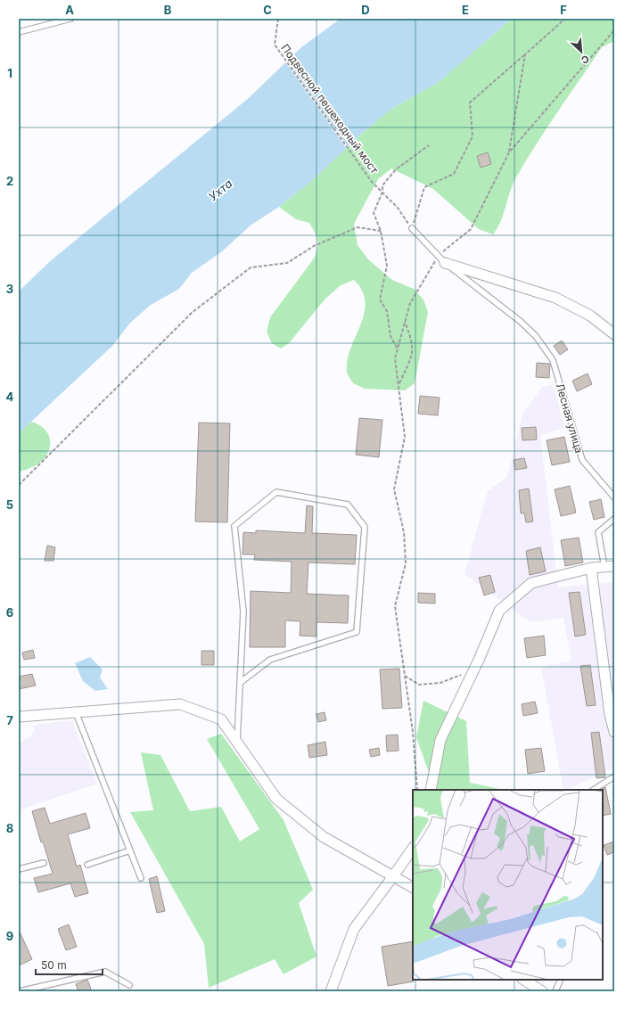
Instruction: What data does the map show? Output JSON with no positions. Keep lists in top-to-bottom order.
{
  "streets": {
    "lane": ["Лесная улица"],
    "path": ["Подвесной пешеходный мост"]
  },
  "crossings": [
    ["Подвесной пешеходный мост", "Лесная улица"]
  ],
  "water": ["Ухта"],
  "scale_bar": "50 m",
  "north": "bottom right",
  "grid": {
    "columns": [
      "A",
      "B",
      "C",
      "D",
      "E",
      "F"
    ],
    "rows": [
      "1",
      "2",
      "3",
      "4",
      "5",
      "6",
      "7",
      "8",
      "9"
    ]
  }
}
